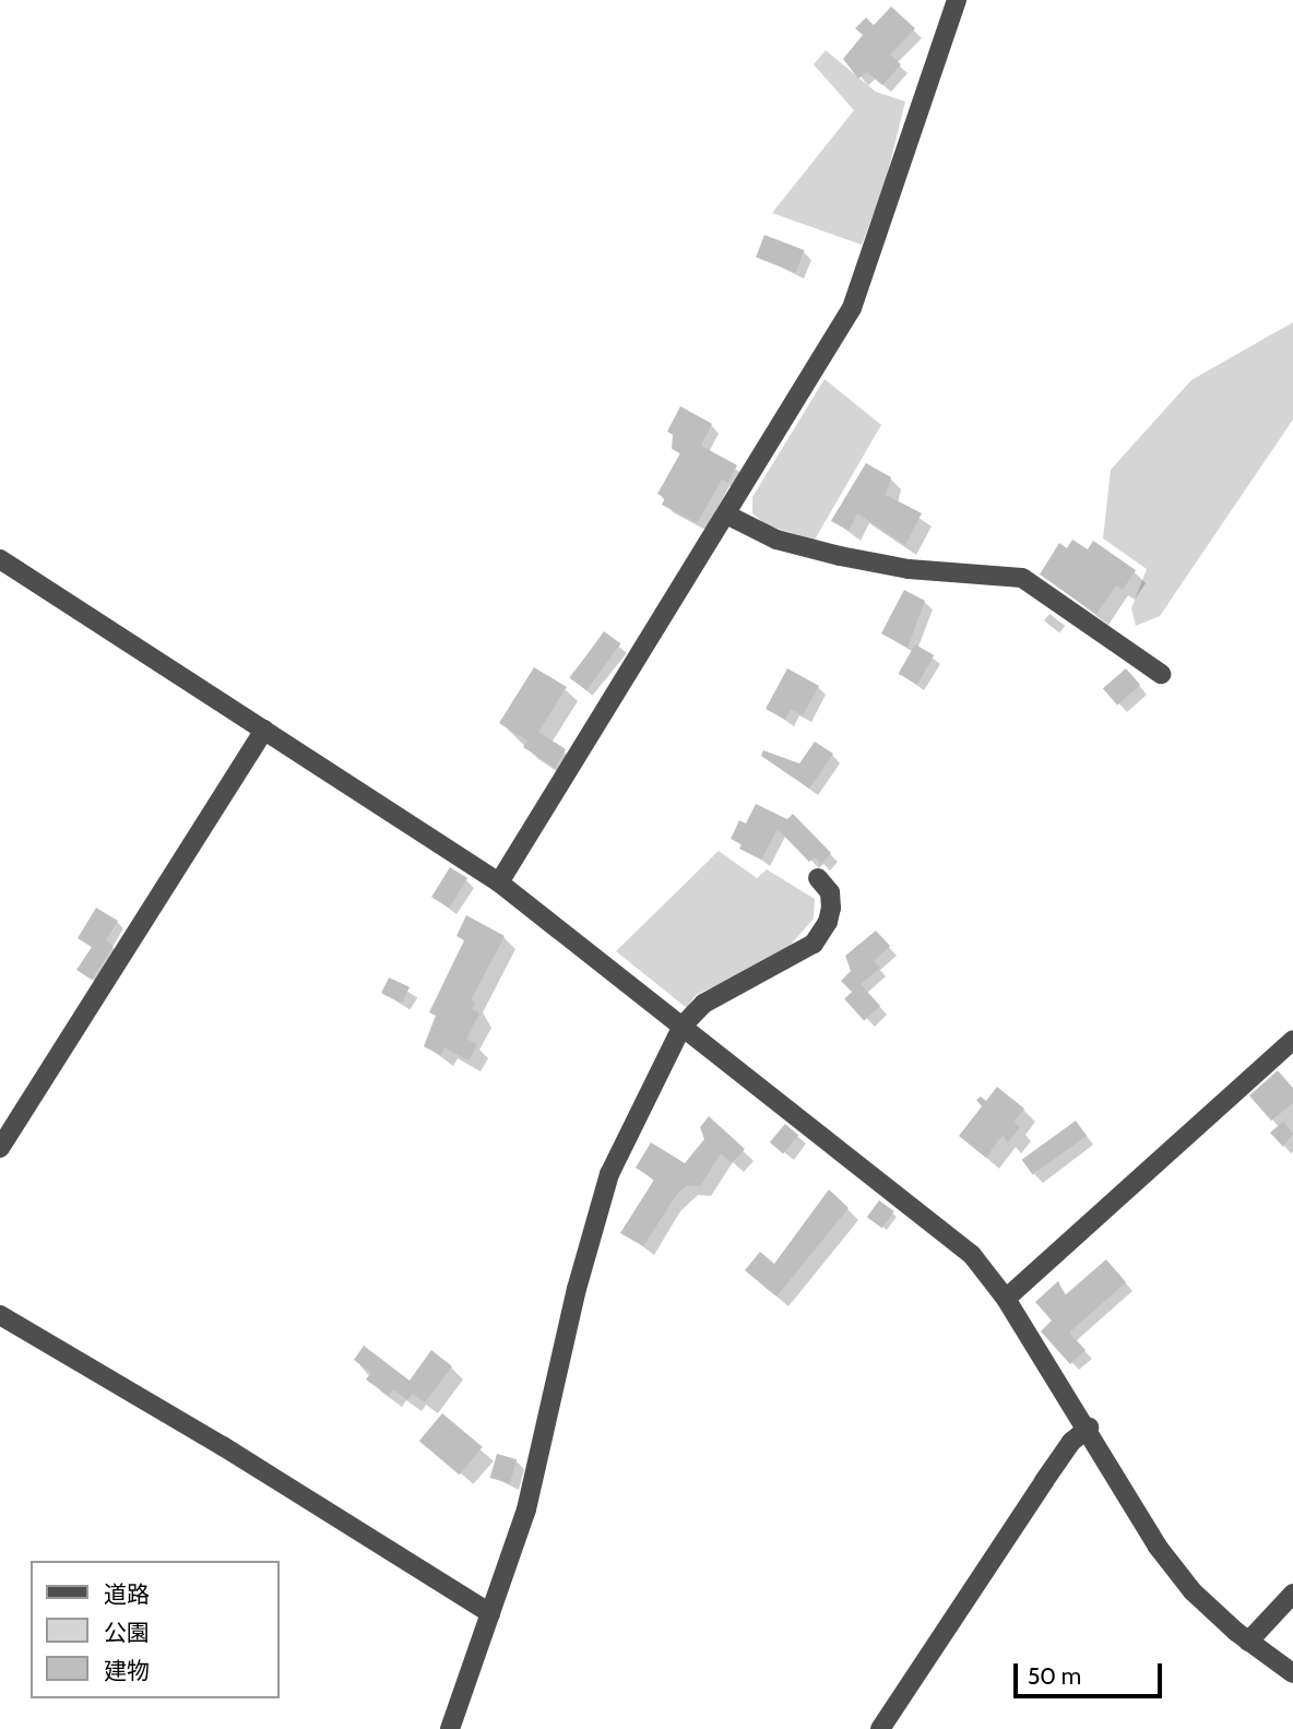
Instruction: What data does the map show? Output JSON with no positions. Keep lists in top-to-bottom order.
{
  "legend": ["道路", "公園", "建物"],
  "scale_bar": "50 m"
}
